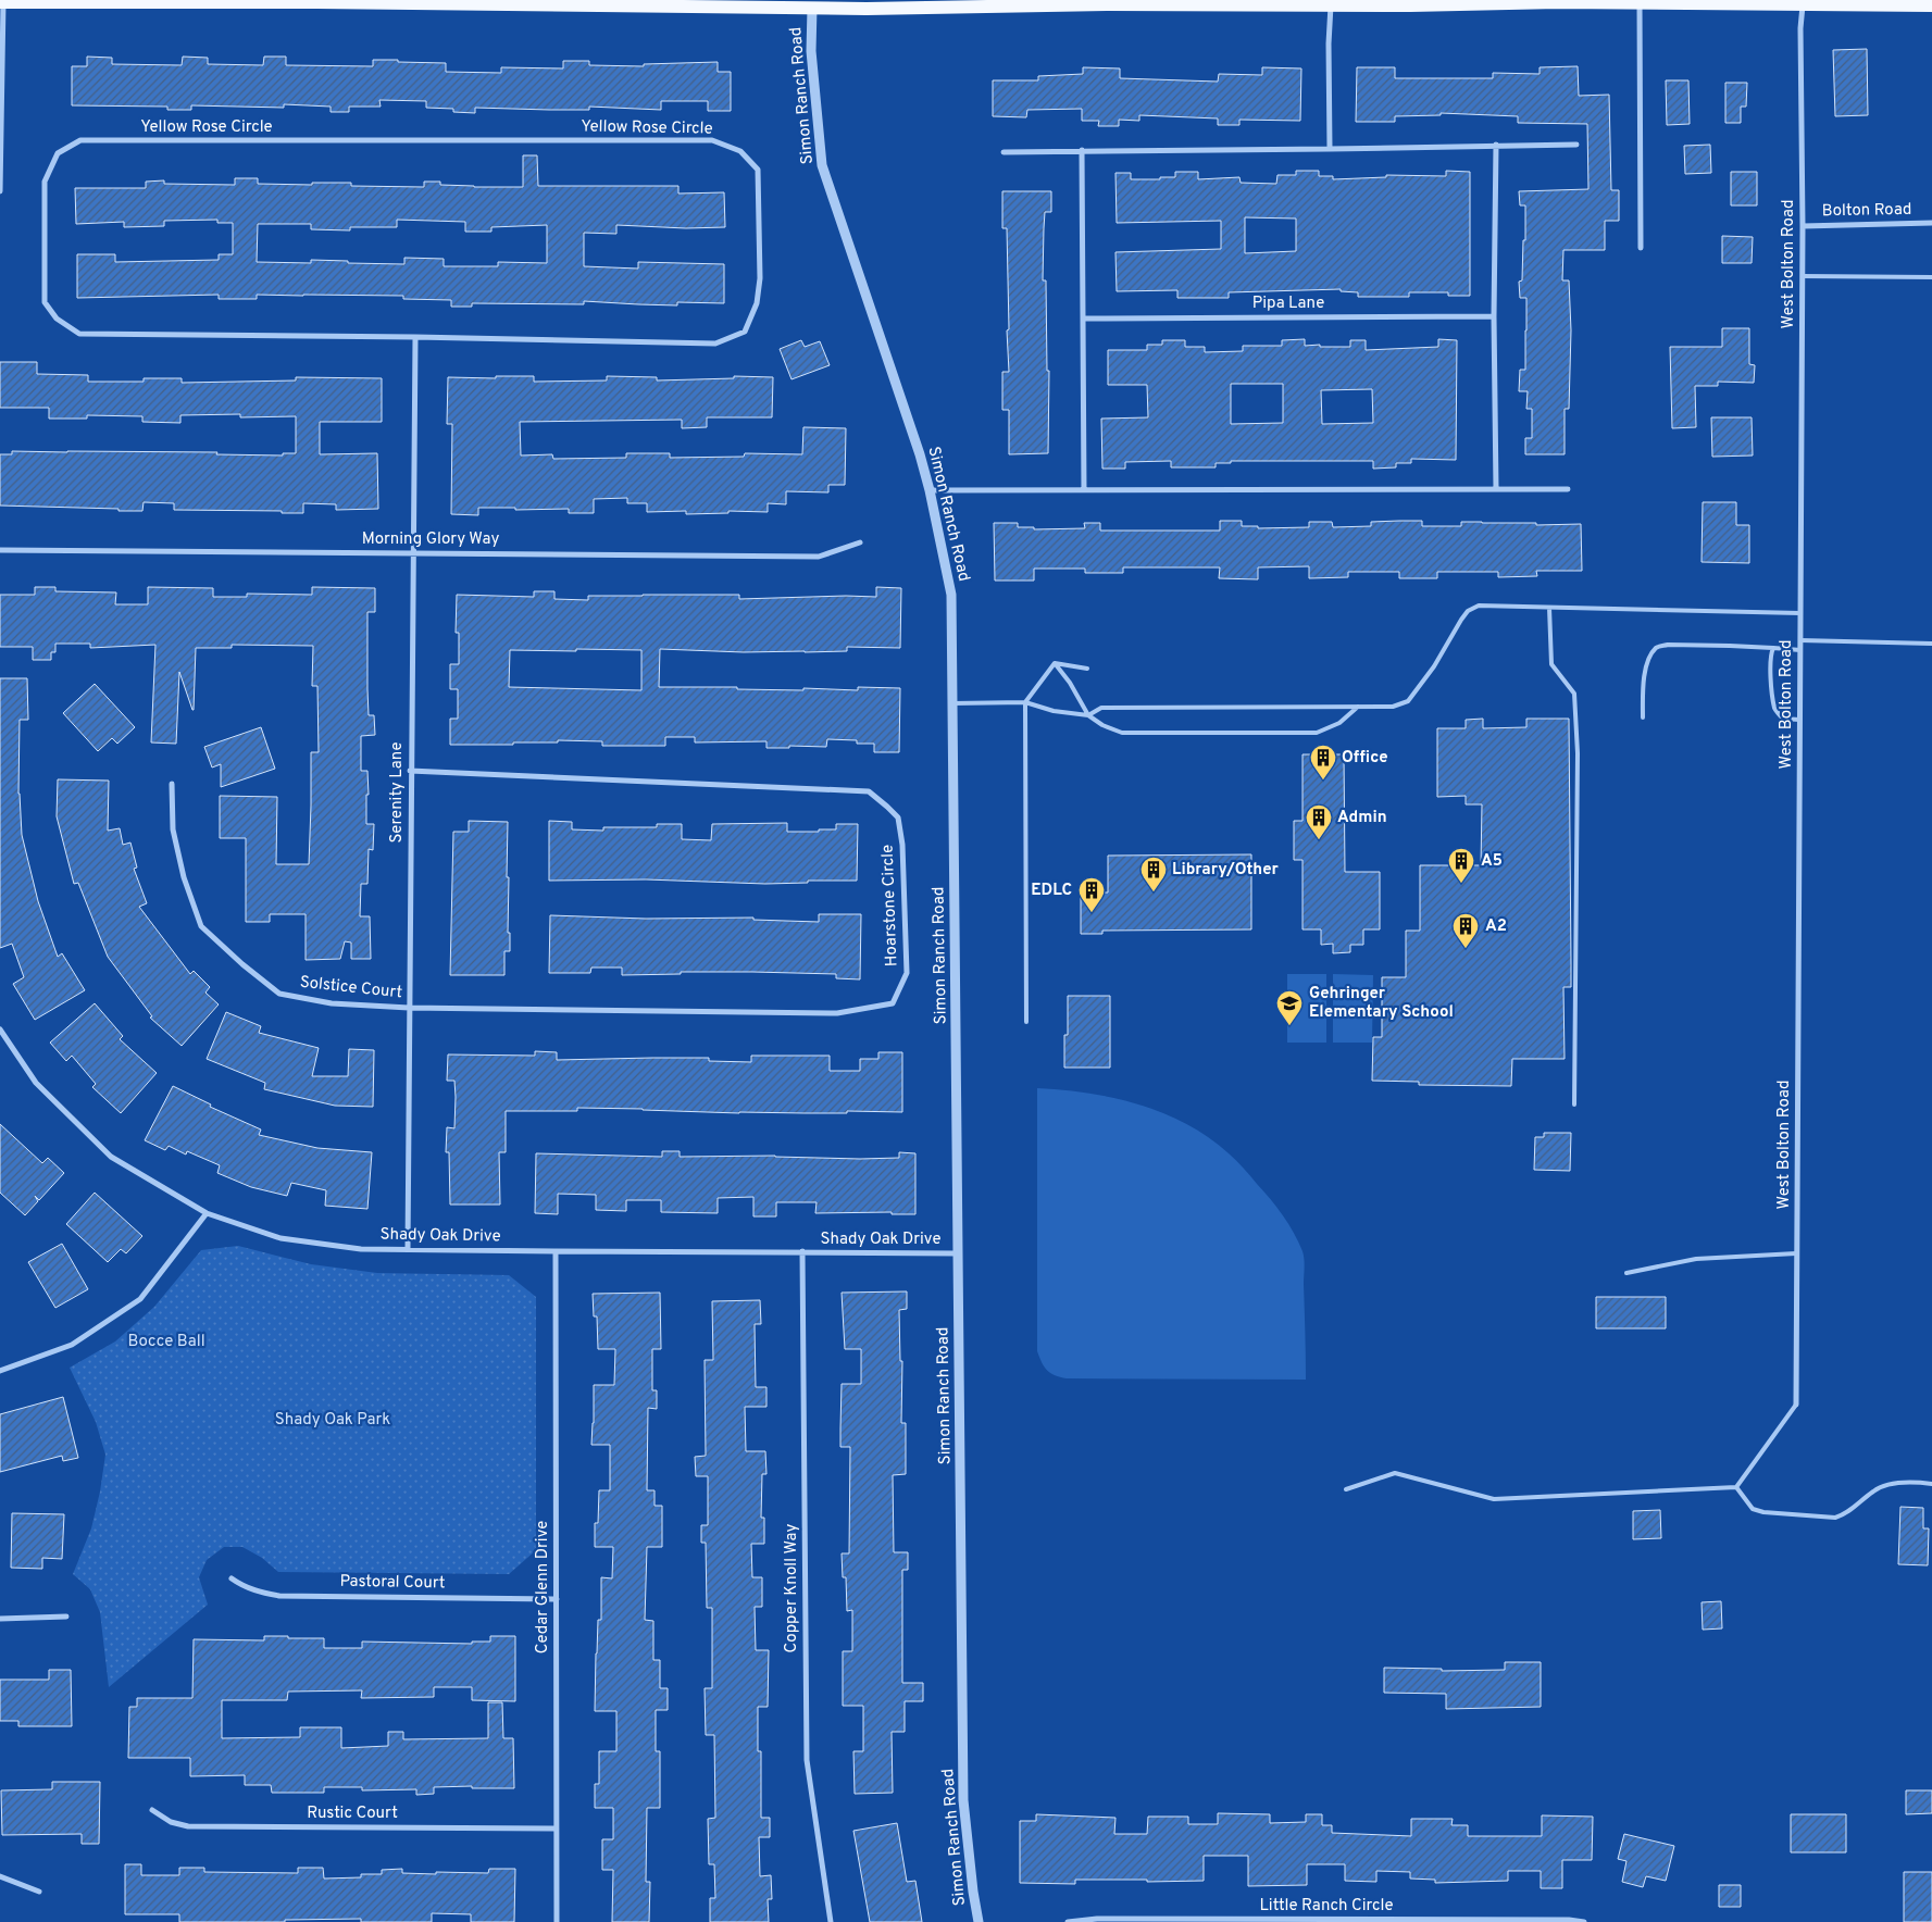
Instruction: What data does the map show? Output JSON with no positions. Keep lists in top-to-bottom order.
{
  "streets": {
    "street": [
      "Simon Ranch Road",
      "Yellow Rose Circle",
      "Bolton Road",
      "West Bolton Road",
      "Pipa Lane",
      "Morning Glory Way",
      "Serenity Lane",
      "Hoarstone Circle",
      "Solstice Court",
      "Shady Oak Drive",
      "Pastoral Court",
      "Cedar Glenn Drive",
      "Copper Knoll Way",
      "Rustic Court",
      "Little Ranch Circle"
    ]
  },
  "crossings": [
    ["Simon Ranch Road", "Shady Oak Drive"],
    ["Yellow Rose Circle", "Serenity Lane"],
    ["Bolton Road", "West Bolton Road"],
    ["Morning Glory Way", "Serenity Lane"],
    ["Serenity Lane", "Hoarstone Circle"],
    ["Serenity Lane", "Solstice Court"],
    ["Serenity Lane", "Shady Oak Drive"],
    ["Hoarstone Circle", "Solstice Court"],
    ["Shady Oak Drive", "Cedar Glenn Drive"],
    ["Shady Oak Drive", "Copper Knoll Way"],
    ["Pastoral Court", "Cedar Glenn Drive"],
    ["Cedar Glenn Drive", "Rustic Court"]
  ],
  "parks": ["Bocce Ball", "Shady Oak Park"],
  "places": {
    "building": [
      "Office",
      "Admin",
      "A5",
      "Library/Other",
      "EDLC",
      "A2"
    ],
    "school or university": ["Gehringer Elementary School"]
  }
}
